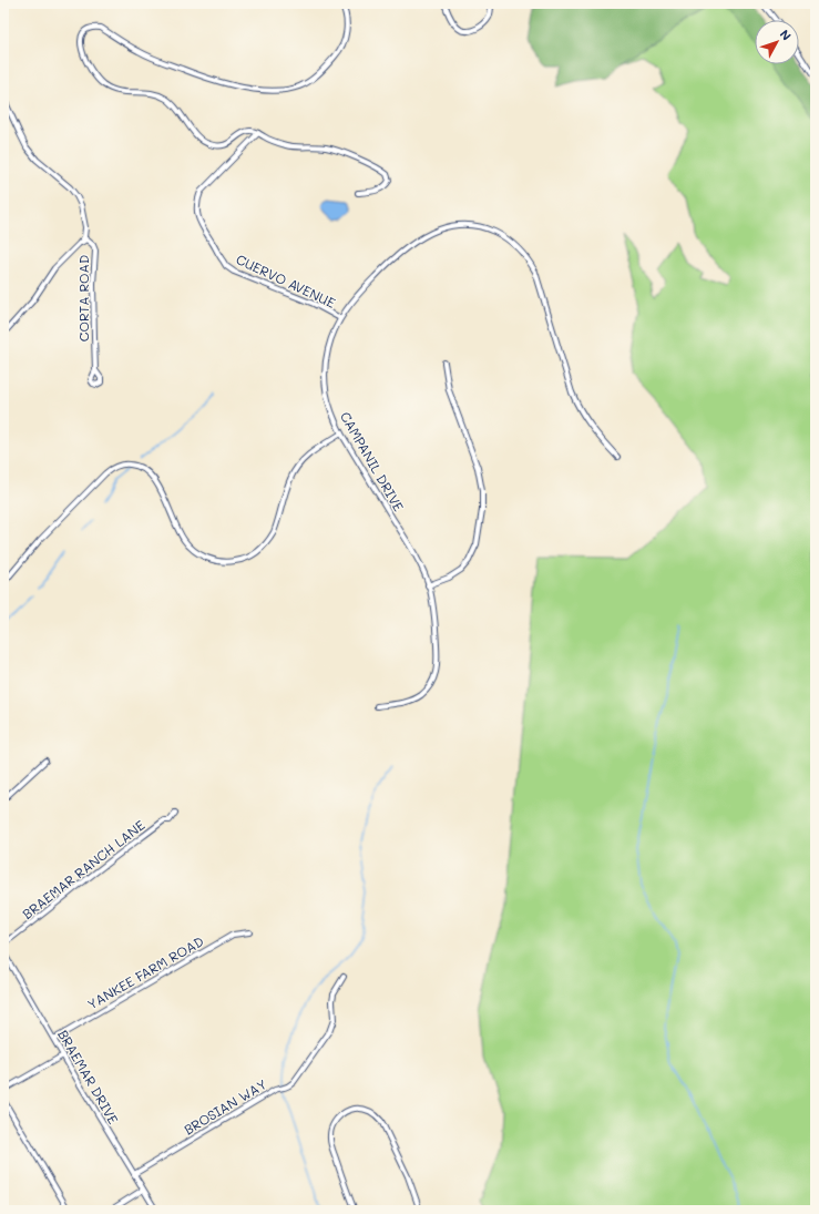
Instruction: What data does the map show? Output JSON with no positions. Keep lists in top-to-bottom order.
{
  "streets": {
    "street": [
      "CUERVO AVENUE",
      "CORTA ROAD",
      "CAMPANIL DRIVE",
      "BRAEMAR RANCH LANE",
      "YANKEE FARM ROAD",
      "BRAEMAR DRIVE",
      "BROSIAN WAY"
    ]
  },
  "crossings": [
    ["CUERVO AVENUE", "CAMPANIL DRIVE"],
    ["YANKEE FARM ROAD", "BRAEMAR DRIVE"],
    ["BRAEMAR DRIVE", "BROSIAN WAY"]
  ],
  "north": "top right"
}
